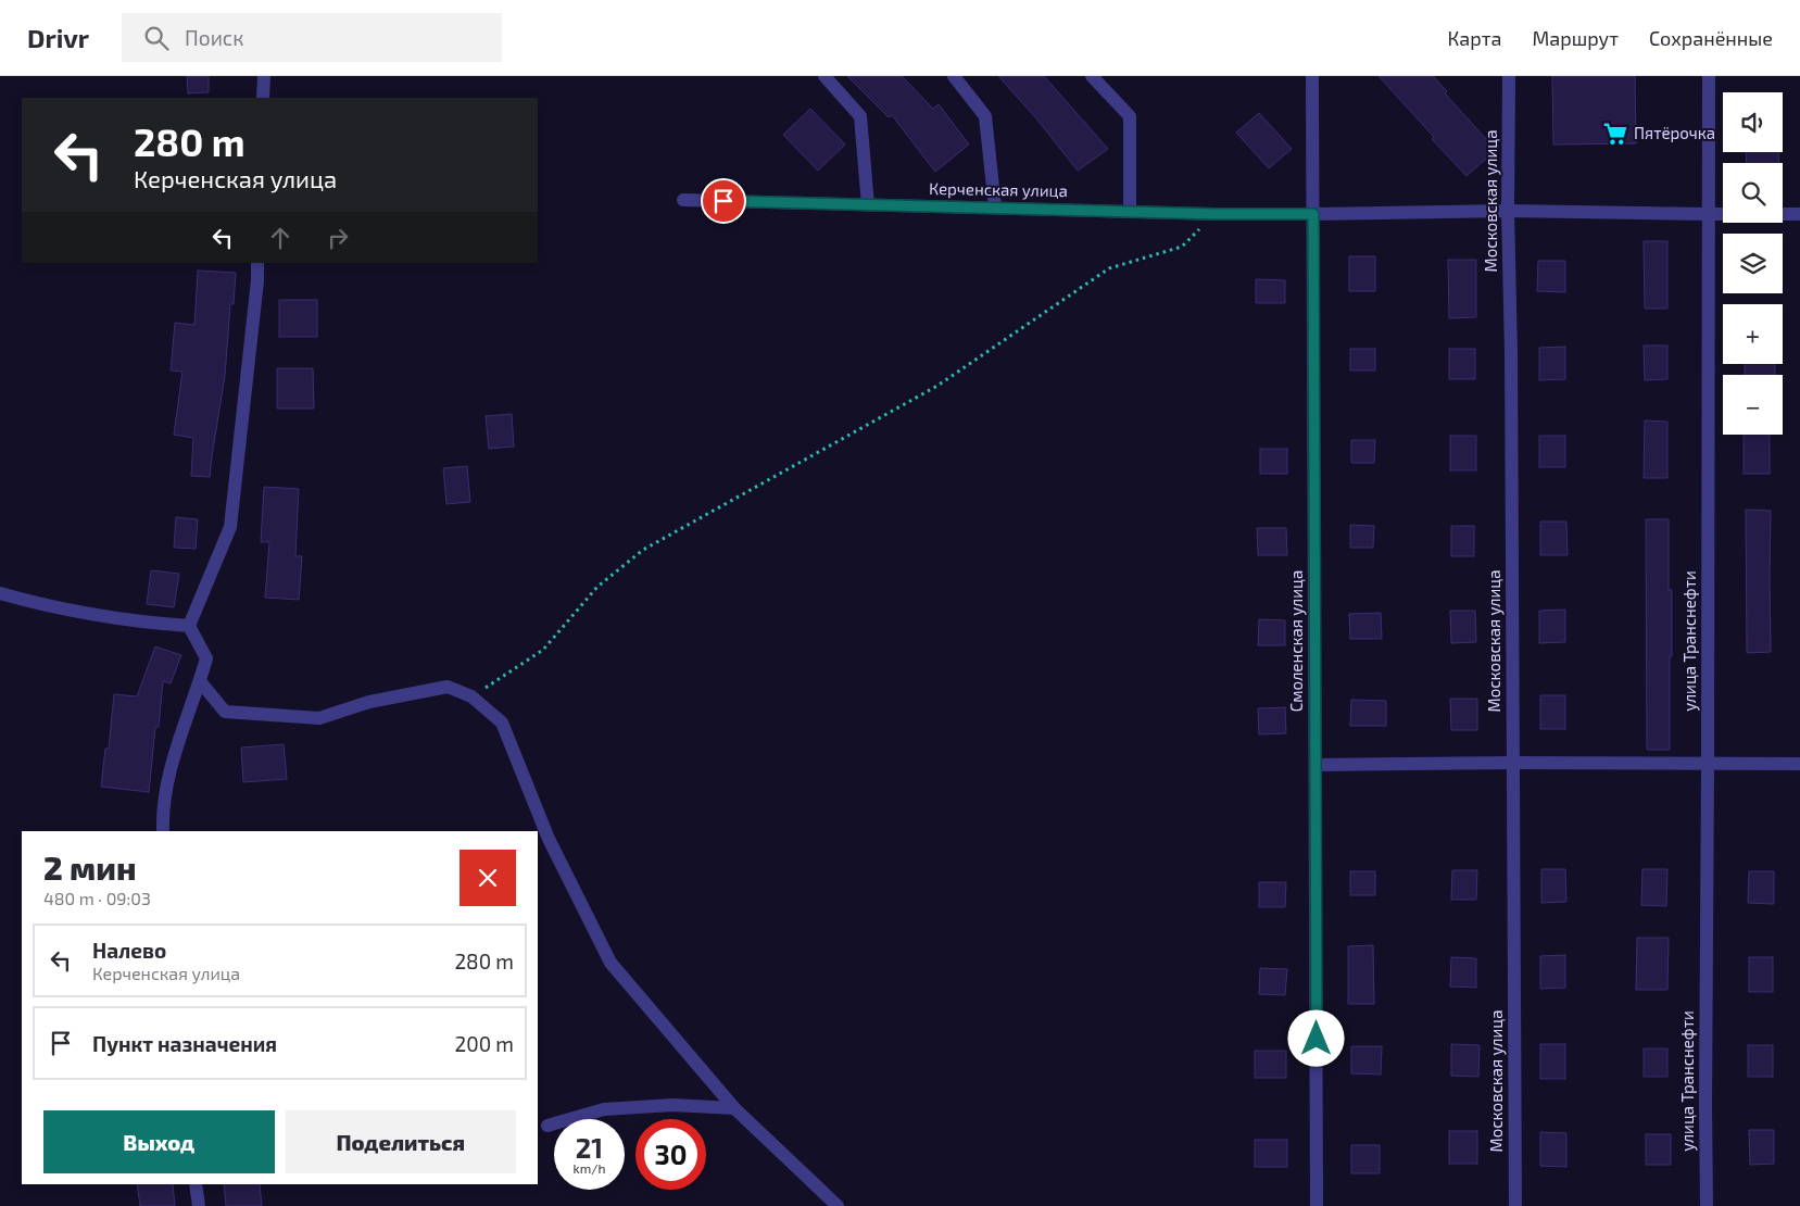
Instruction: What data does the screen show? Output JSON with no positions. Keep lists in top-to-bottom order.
{
  "streets": {
    "street": [
      "Керченская улица",
      "Московская улица",
      "Смоленская улица",
      "улица Транснефти"
    ]
  },
  "crossings": [
    ["Керченская улица", "Московская улица"],
    ["Керченская улица", "Смоленская улица"],
    ["Керченская улица", "улица Транснефти"]
  ],
  "places": {
    "supermarket": ["Пятёрочка"]
  },
  "page": {
    "header": "Drivr",
    "search": "Поиск",
    "nav": ["Карта", "Маршрут", "Сохранённые"],
    "map_buttons": ["+", "−"],
    "turn": ["280 m", "Керченская улица"],
    "heading": ["2 мин", "480 m · 09:03"],
    "list": [
      {
        "name": "Налево",
        "note": "Керченская улица",
        "value": "280 m"
      },
      {
        "name": "Пункт назначения",
        "value": "200 m"
      }
    ],
    "buttons": ["Выход", "Поделиться"],
    "speed": "21 km/h",
    "limit": "30"
  }
}
